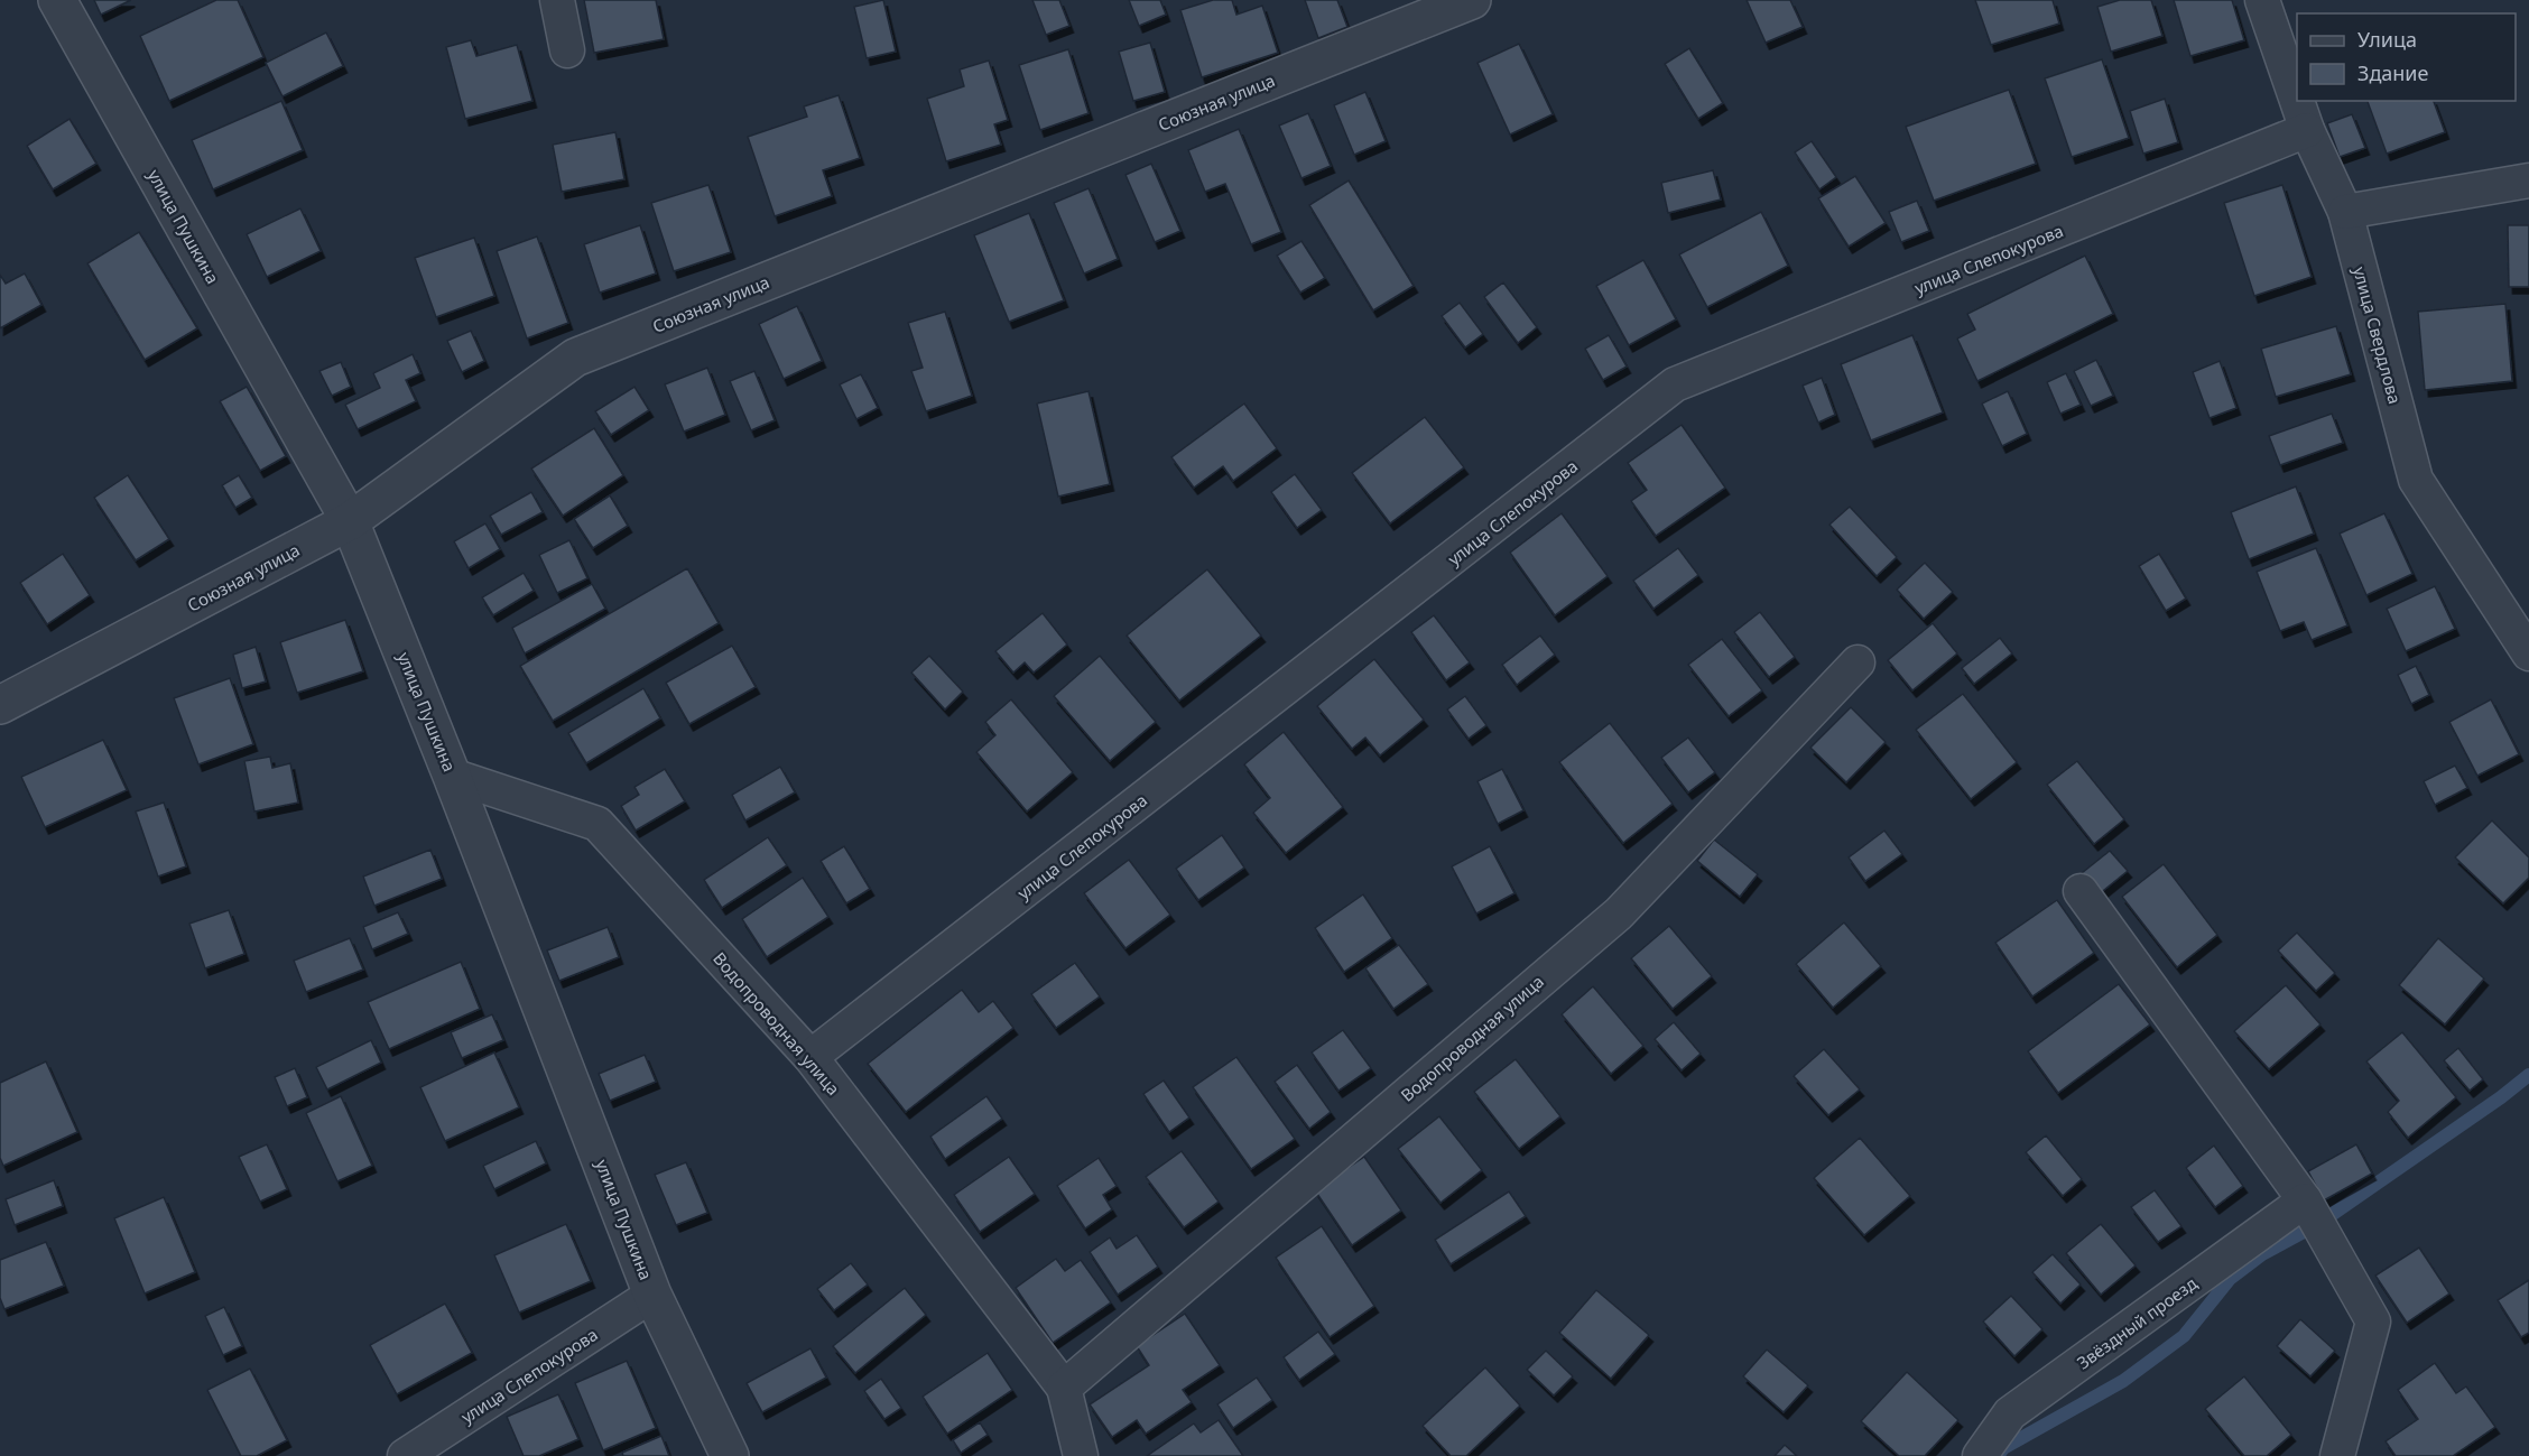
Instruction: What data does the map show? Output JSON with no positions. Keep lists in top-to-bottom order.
{
  "streets": {
    "street": [
      "Союзная улица",
      "улица Пушкина",
      "улица Слепокурова",
      "улица Свердлова",
      "Водопроводная улица",
      "Звёздный проезд"
    ]
  },
  "crossings": [
    ["Союзная улица", "улица Пушкина"],
    ["улица Пушкина", "улица Слепокурова"],
    ["улица Пушкина", "Водопроводная улица"],
    ["улица Слепокурова", "улица Свердлова"],
    ["улица Слепокурова", "Водопроводная улица"]
  ],
  "legend": ["Улица", "Здание"]
}
